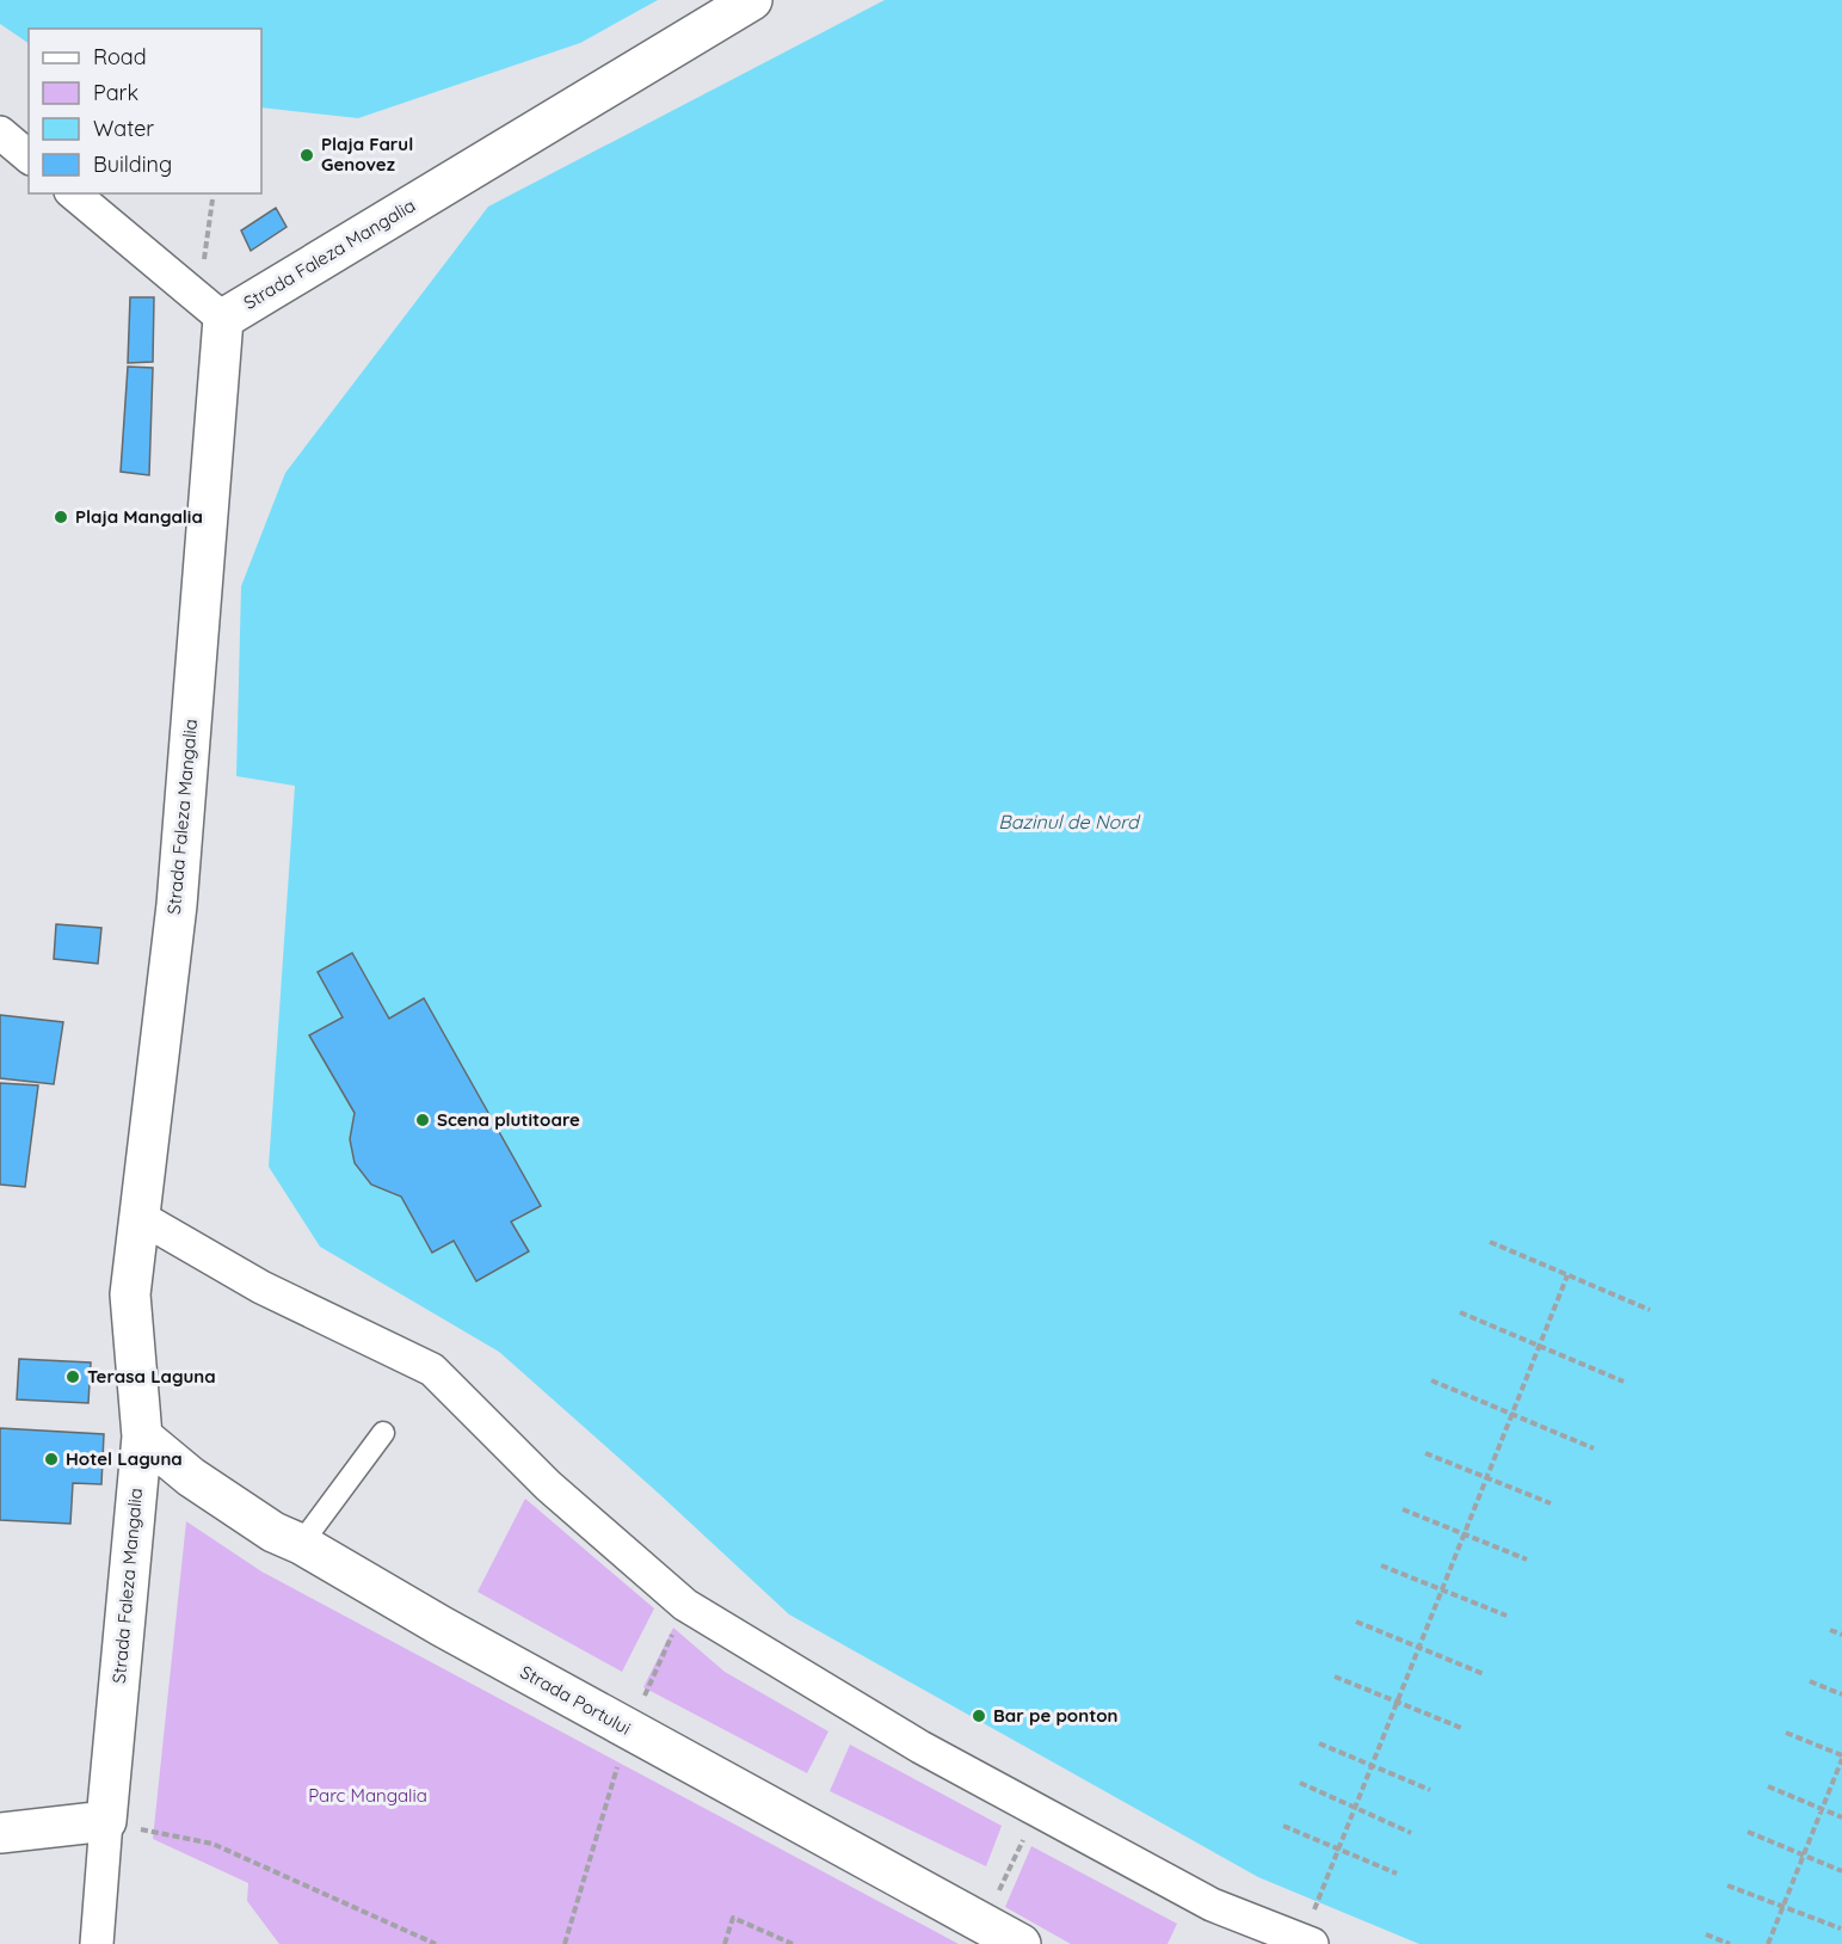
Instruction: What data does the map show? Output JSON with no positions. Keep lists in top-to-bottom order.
{
  "streets": {
    "street": ["Strada Faleza Mangalia", "Strada Portului"]
  },
  "crossings": [
    ["Strada Faleza Mangalia", "Strada Portului"]
  ],
  "water": ["Bazinul de Nord"],
  "parks": ["Parc Mangalia"],
  "places": [
    "Plaja Farul Genovez",
    "Plaja Mangalia",
    "Scena plutitoare",
    "Terasa Laguna",
    "Hotel Laguna",
    "Bar pe ponton"
  ],
  "legend": [
    "Road",
    "Park",
    "Water",
    "Building"
  ]
}
